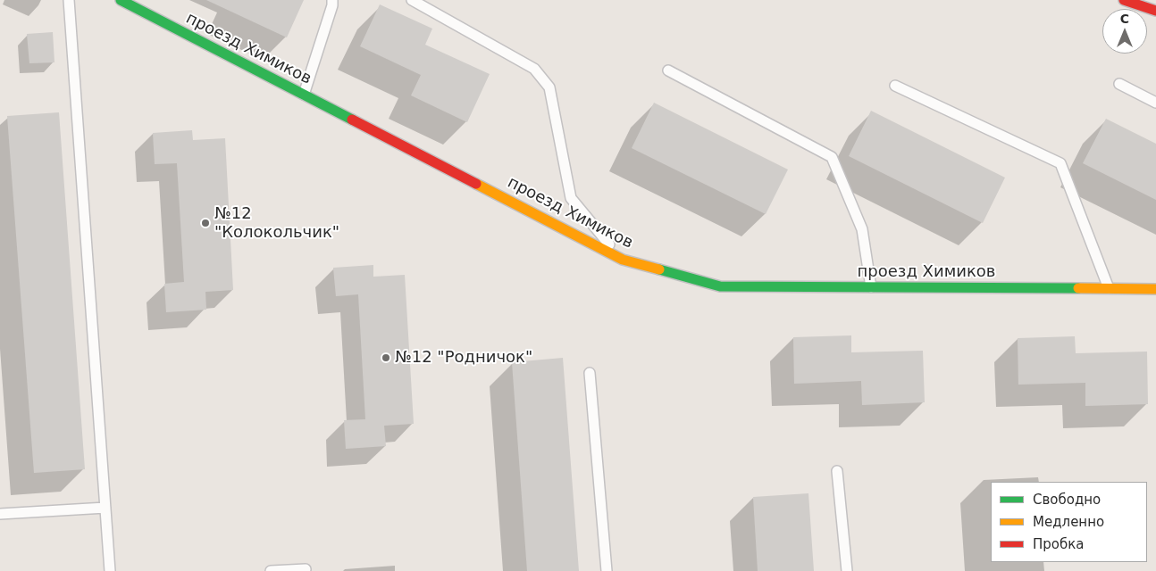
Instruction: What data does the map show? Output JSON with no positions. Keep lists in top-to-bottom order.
{
  "streets": {
    "street": ["проезд Химиков"]
  },
  "places": ["№12 \"Колокольчик\"", "№12 \"Родничок\""],
  "legend": ["Свободно", "Медленно", "Пробка"],
  "north": "top"
}
